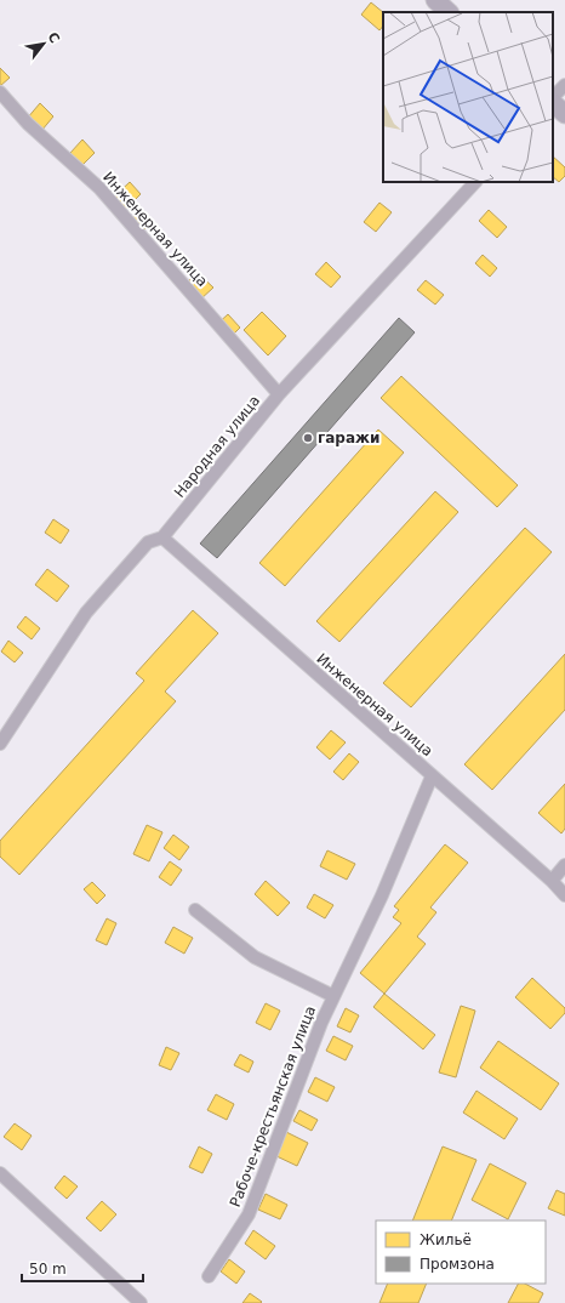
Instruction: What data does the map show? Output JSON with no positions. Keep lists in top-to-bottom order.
{
  "streets": {
    "street": ["Инженерная улица", "Народная улица", "Рабоче-крестьянская улица"]
  },
  "crossings": [
    ["Инженерная улица", "Народная улица"],
    ["Инженерная улица", "Рабоче-крестьянская улица"]
  ],
  "places": ["гаражи"],
  "legend": ["Жильё", "Промзона"],
  "scale_bar": "50 m",
  "north": "top right"
}
